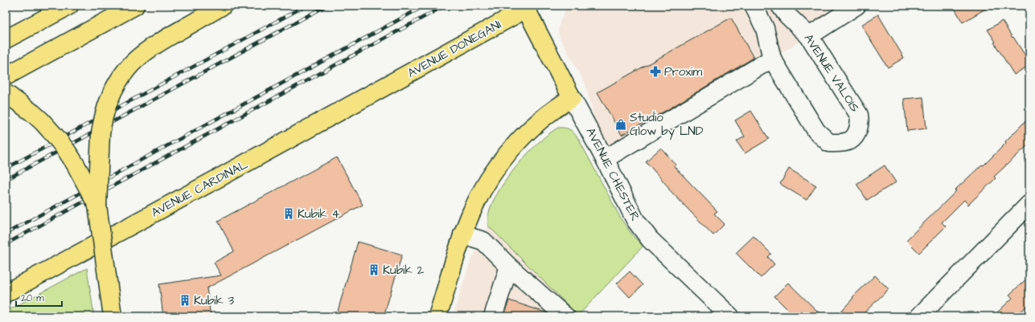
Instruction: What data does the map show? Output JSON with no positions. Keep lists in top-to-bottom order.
{
  "streets": {
    "main road": ["AVENUE DONEGANI", "AVENUE CHESTER", "AVENUE CARDINAL"],
    "street": ["AVENUE VALOIS"]
  },
  "crossings": [
    ["AVENUE DONEGANI", "AVENUE CHESTER"],
    ["AVENUE DONEGANI", "AVENUE CARDINAL"]
  ],
  "places": {
    "pharmacy": ["Proxim"],
    "shop": ["Studio Glow by LND"],
    "building": ["Kubik 4", "Kubik 2", "Kubik 3"]
  },
  "scale_bar": "20 m"
}
